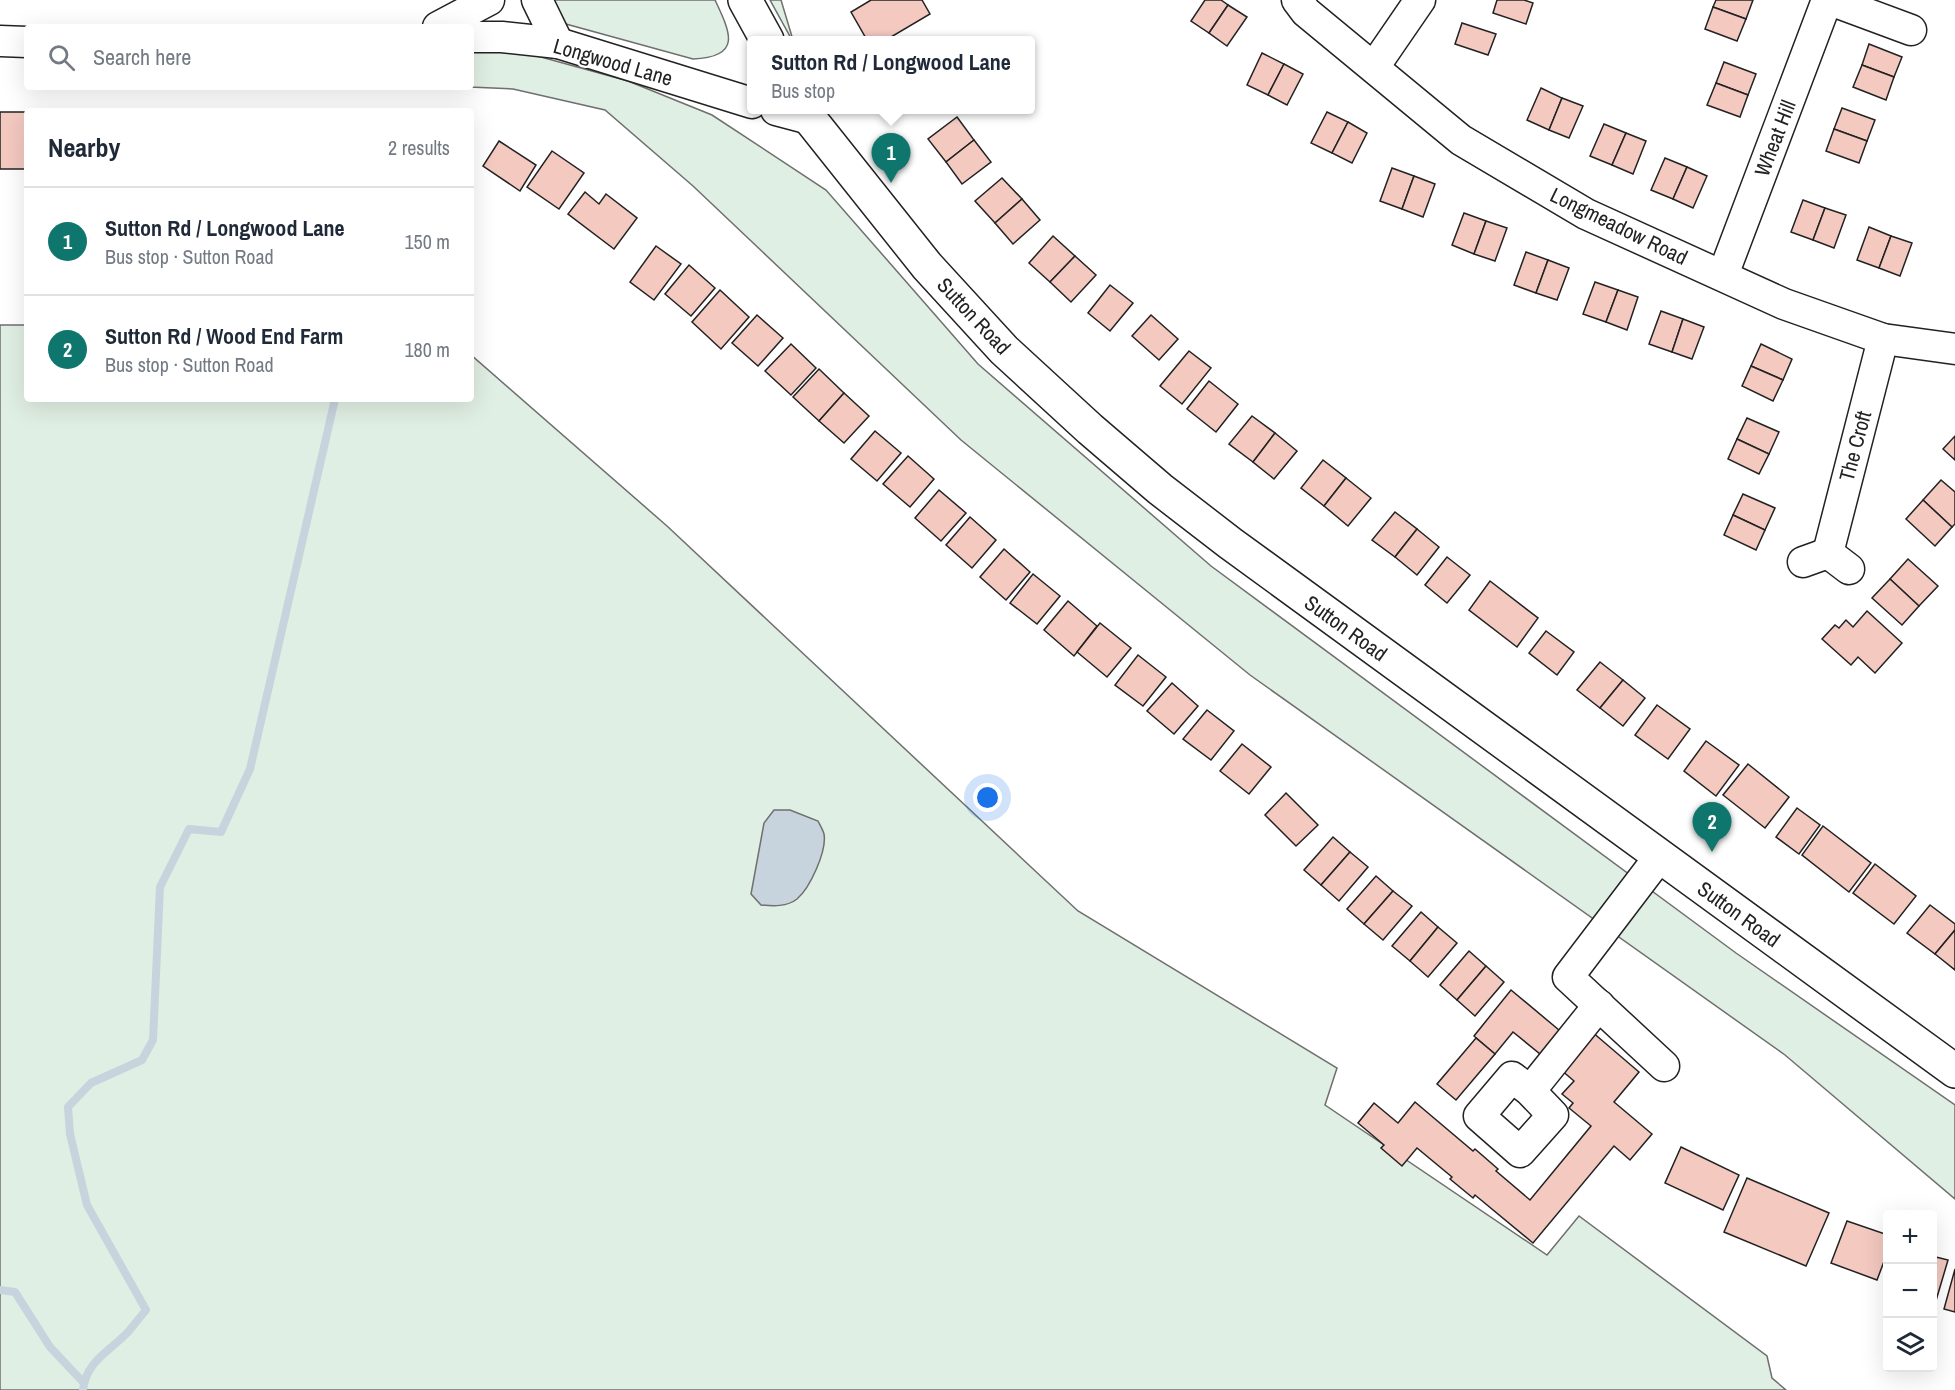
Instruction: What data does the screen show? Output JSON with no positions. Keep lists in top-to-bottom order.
{
  "streets": {
    "main road": ["Sutton Road"],
    "street": [
      "Longwood Lane",
      "Wheat Hill",
      "Longmeadow Road",
      "The Croft"
    ]
  },
  "crossings": [
    ["Wheat Hill", "Longmeadow Road"],
    ["Longmeadow Road", "The Croft"]
  ],
  "page": {
    "search": "Search here",
    "popup": ["Sutton Rd / Longwood Lane", "Bus stop"],
    "heading": ["Nearby", "2 results"],
    "pins": ["1", "2"],
    "list": [
      {
        "mark": "1",
        "name": "Sutton Rd / Longwood Lane",
        "note": "Bus stop · Sutton Road",
        "value": "150 m"
      },
      {
        "mark": "2",
        "name": "Sutton Rd / Wood End Farm",
        "note": "Bus stop · Sutton Road",
        "value": "180 m"
      }
    ],
    "map_buttons": ["+", "−"]
  }
}
